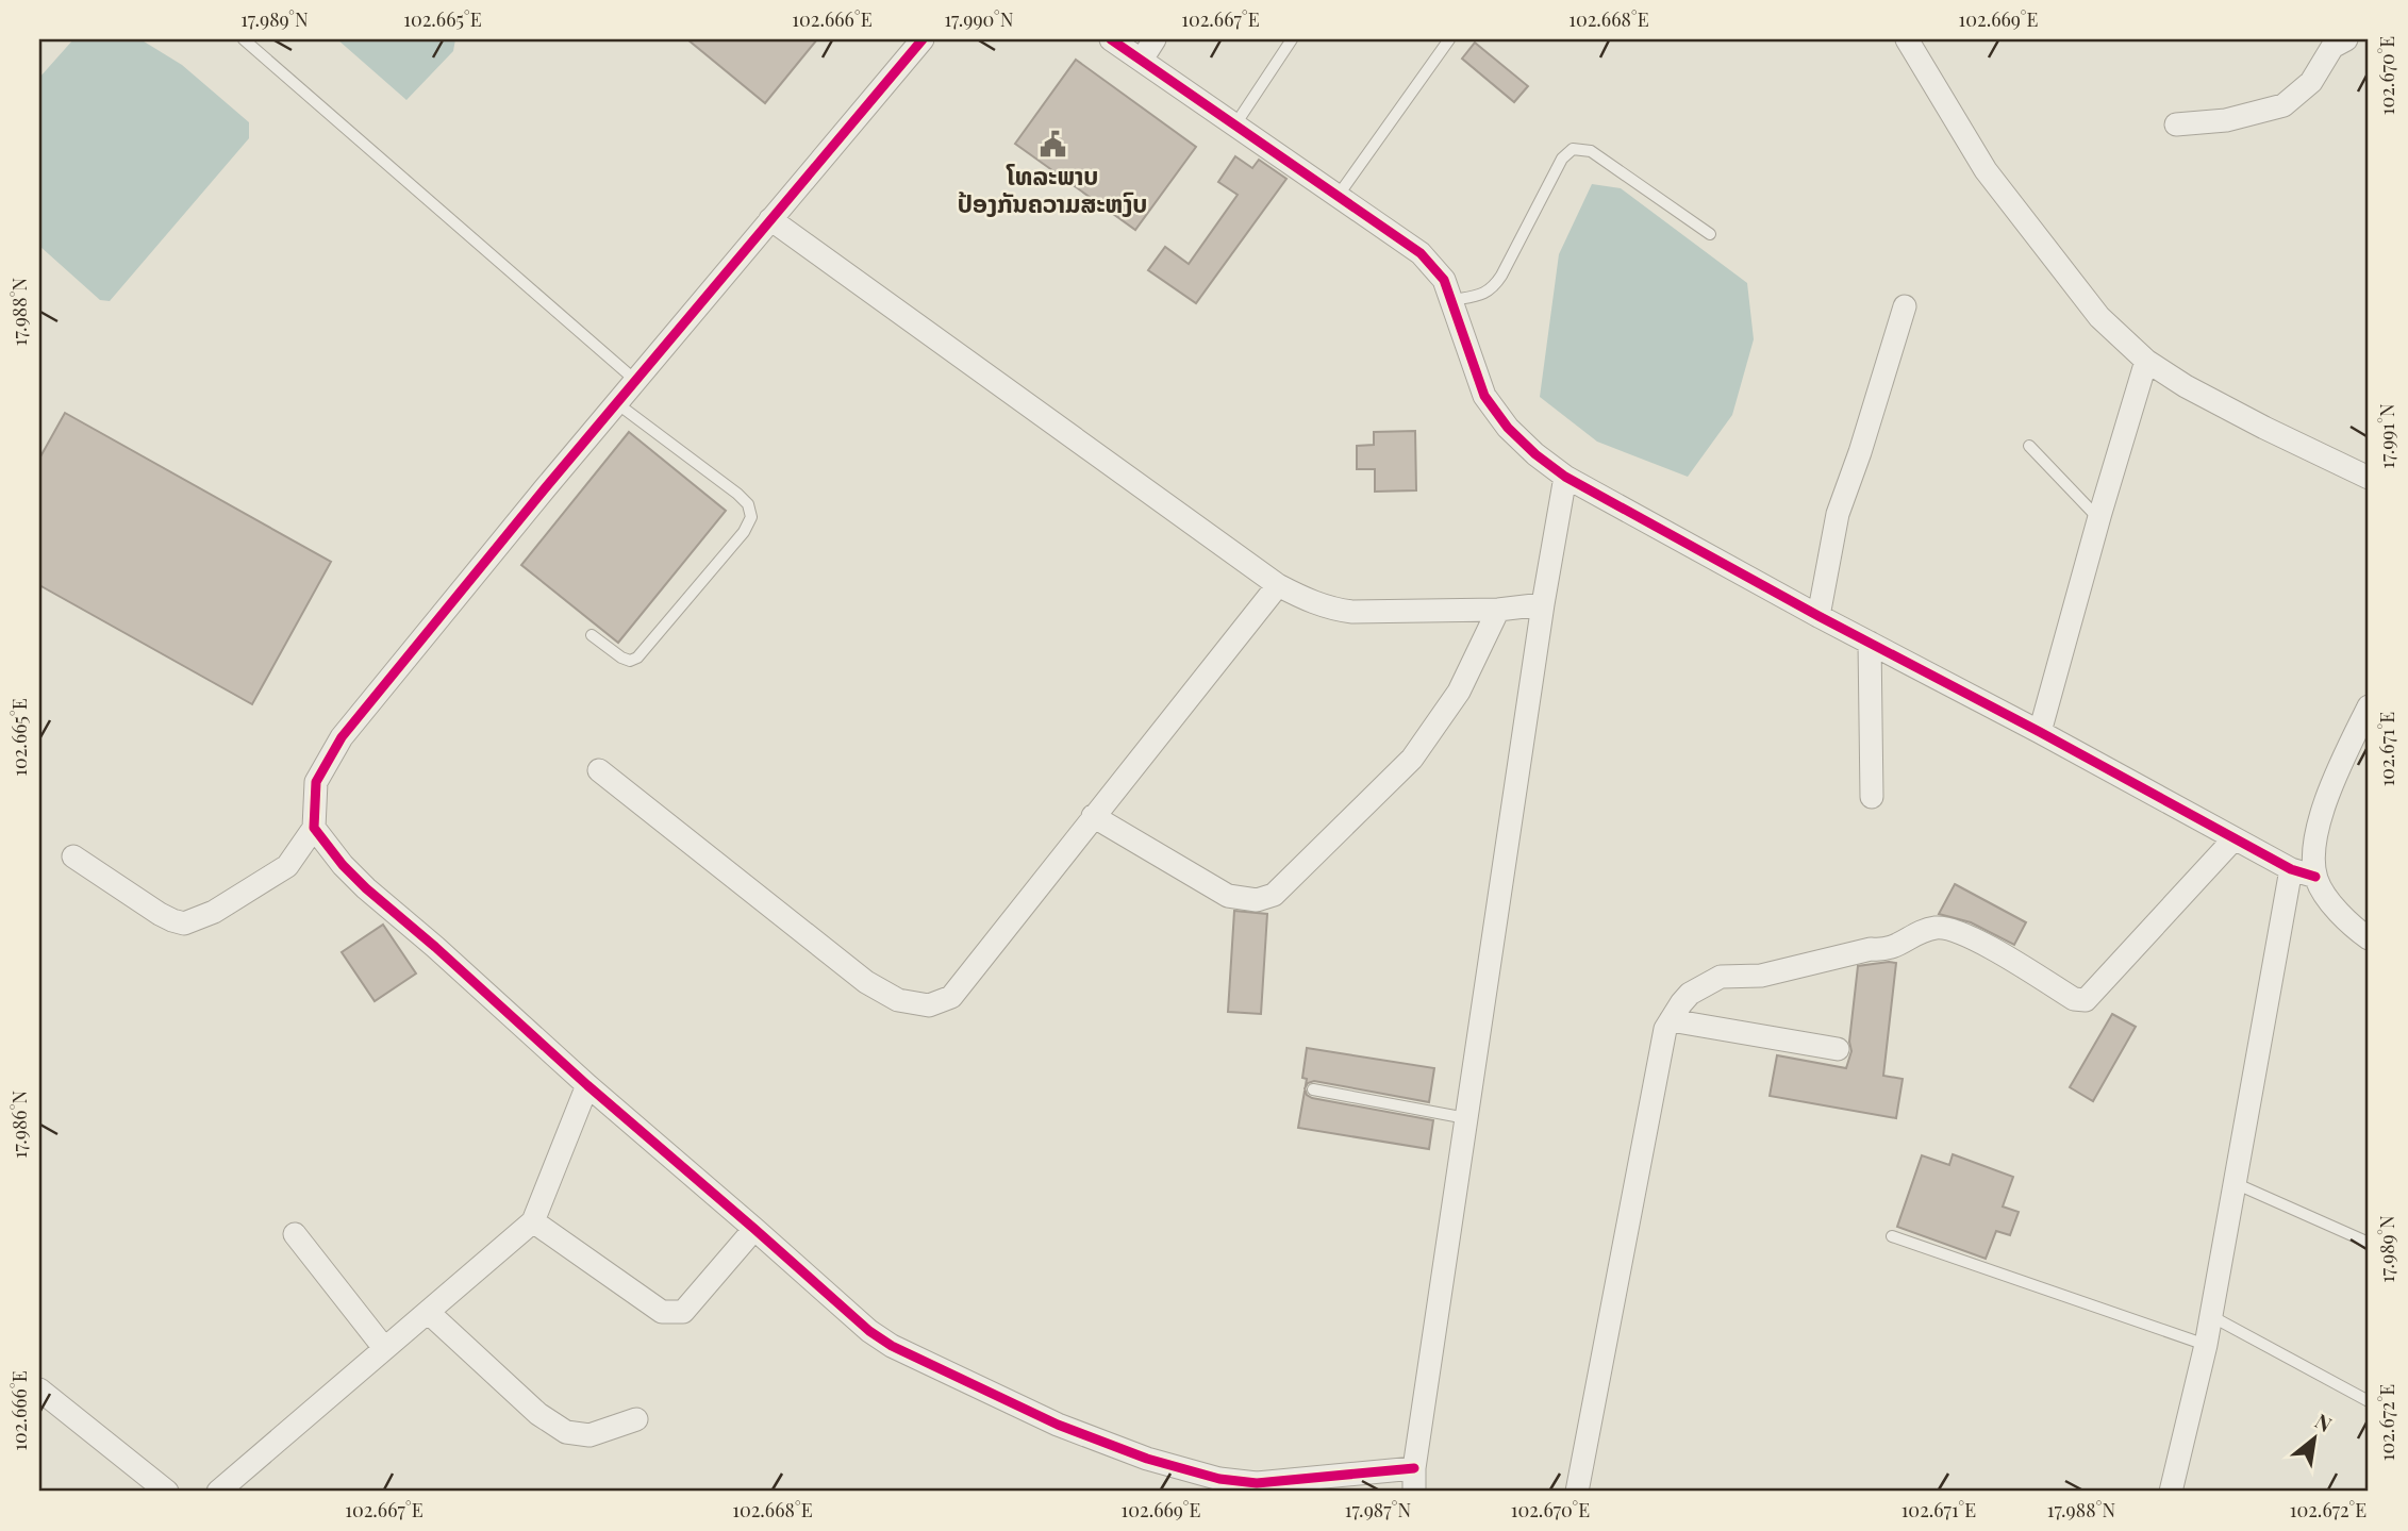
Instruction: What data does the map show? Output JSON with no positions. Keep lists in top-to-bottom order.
{
  "places": {
    "public building": ["ໂທລະພາບ ປ້ອງກັນຄວາມສະຫງົບ"]
  },
  "north": "top right",
  "coordinates": [
    "17.989°N",
    "102.665°E",
    "102.666°E",
    "17.990°N",
    "102.667°E",
    "102.668°E",
    "102.669°E",
    "102.670°E",
    "17.988°N",
    "17.991°N",
    "102.671°E",
    "17.986°N",
    "102.672°E",
    "17.987°N"
  ]
}
